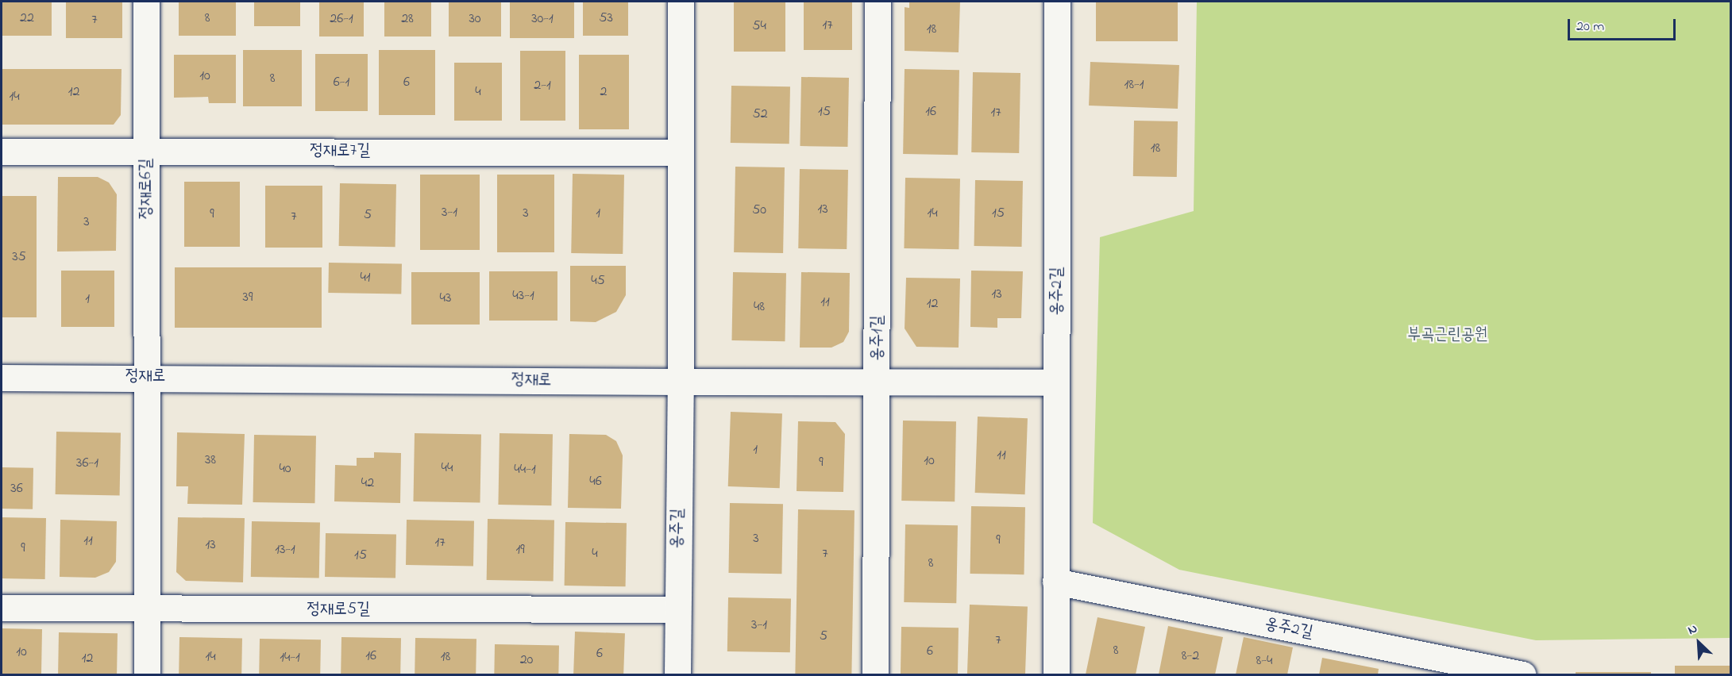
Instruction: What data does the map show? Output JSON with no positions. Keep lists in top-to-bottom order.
{
  "streets": {
    "street": [
      "정재로7길",
      "정재로6길",
      "옹주2길",
      "옹주1길",
      "정재로",
      "옹주길",
      "정재로5길"
    ]
  },
  "crossings": [
    ["정재로7길", "정재로6길"],
    ["정재로6길", "정재로"],
    ["정재로6길", "정재로5길"],
    ["옹주2길", "정재로"],
    ["옹주1길", "정재로"],
    ["정재로", "옹주길"],
    ["옹주길", "정재로5길"]
  ],
  "parks": ["부곡근린공원"],
  "house_numbers": [
    "22",
    "8",
    "53",
    "26-1",
    "28",
    "30",
    "30-1",
    "7",
    "17",
    "54",
    "18",
    "10",
    "8",
    "6-1",
    "6",
    "18-1",
    "2-1",
    "12",
    "4",
    "2",
    "14",
    "15",
    "16",
    "17",
    "52",
    "18",
    "13",
    "50",
    "3-1",
    "3",
    "1",
    "14",
    "15",
    "9",
    "5",
    "7",
    "3",
    "35",
    "41",
    "45",
    "13",
    "43-1",
    "39",
    "43",
    "1",
    "11",
    "12",
    "48",
    "1",
    "11",
    "38",
    "10",
    "9",
    "36-1",
    "44",
    "40",
    "44-1",
    "46",
    "42",
    "36",
    "3",
    "9",
    "11",
    "17",
    "13",
    "9",
    "13-1",
    "19",
    "4",
    "7",
    "15",
    "8",
    "3-1",
    "5",
    "7",
    "8",
    "6",
    "10",
    "6",
    "16",
    "8-2",
    "14",
    "18",
    "14-1",
    "12",
    "20",
    "8-4"
  ],
  "scale_bar": "20 m",
  "north": "top left"
}
